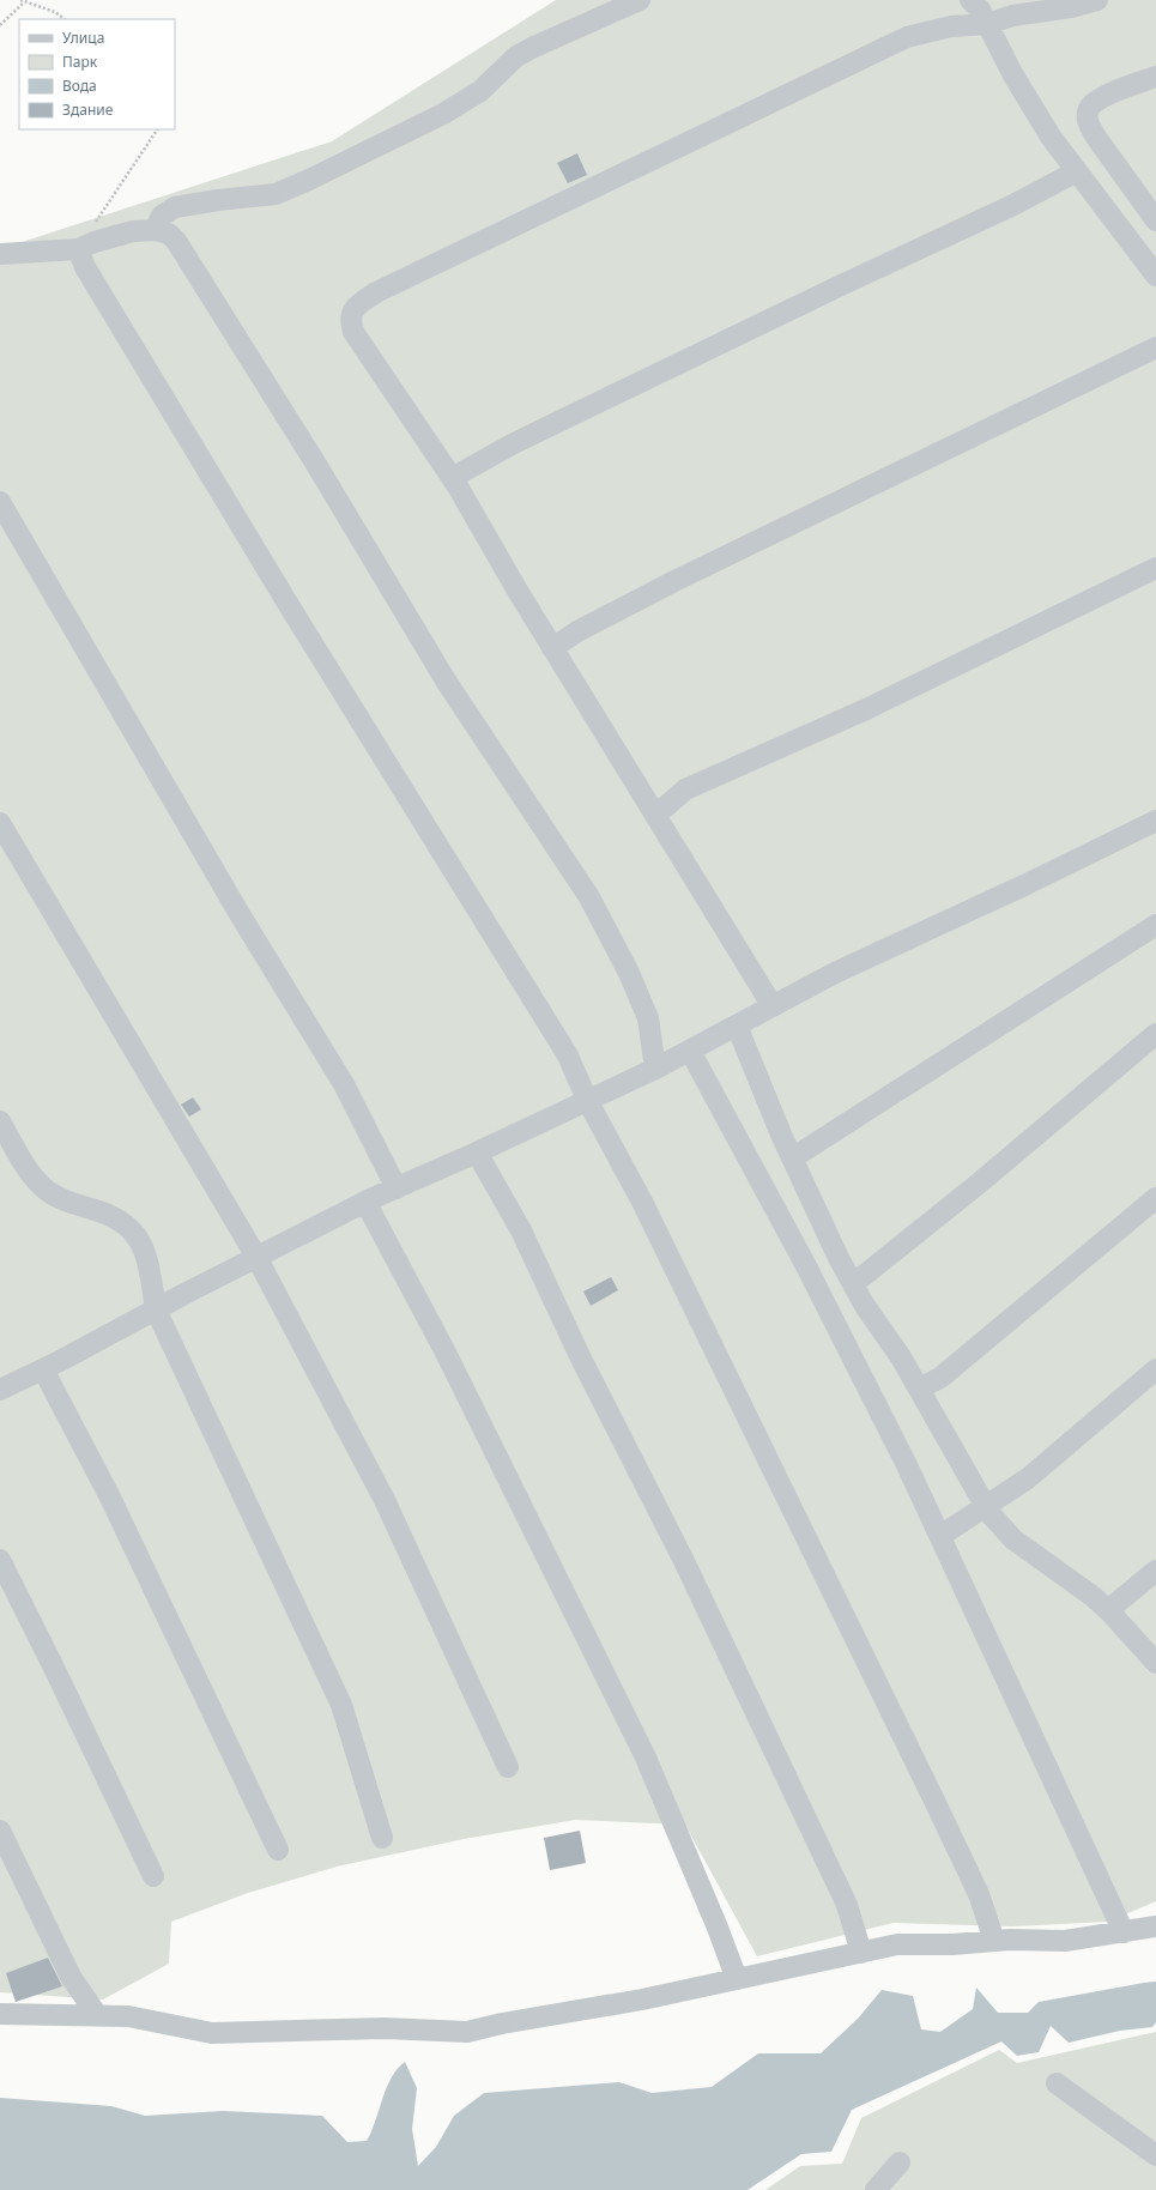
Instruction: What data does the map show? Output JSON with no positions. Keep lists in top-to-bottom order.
{
  "legend": [
    "Улица",
    "Парк",
    "Вода",
    "Здание"
  ]
}
